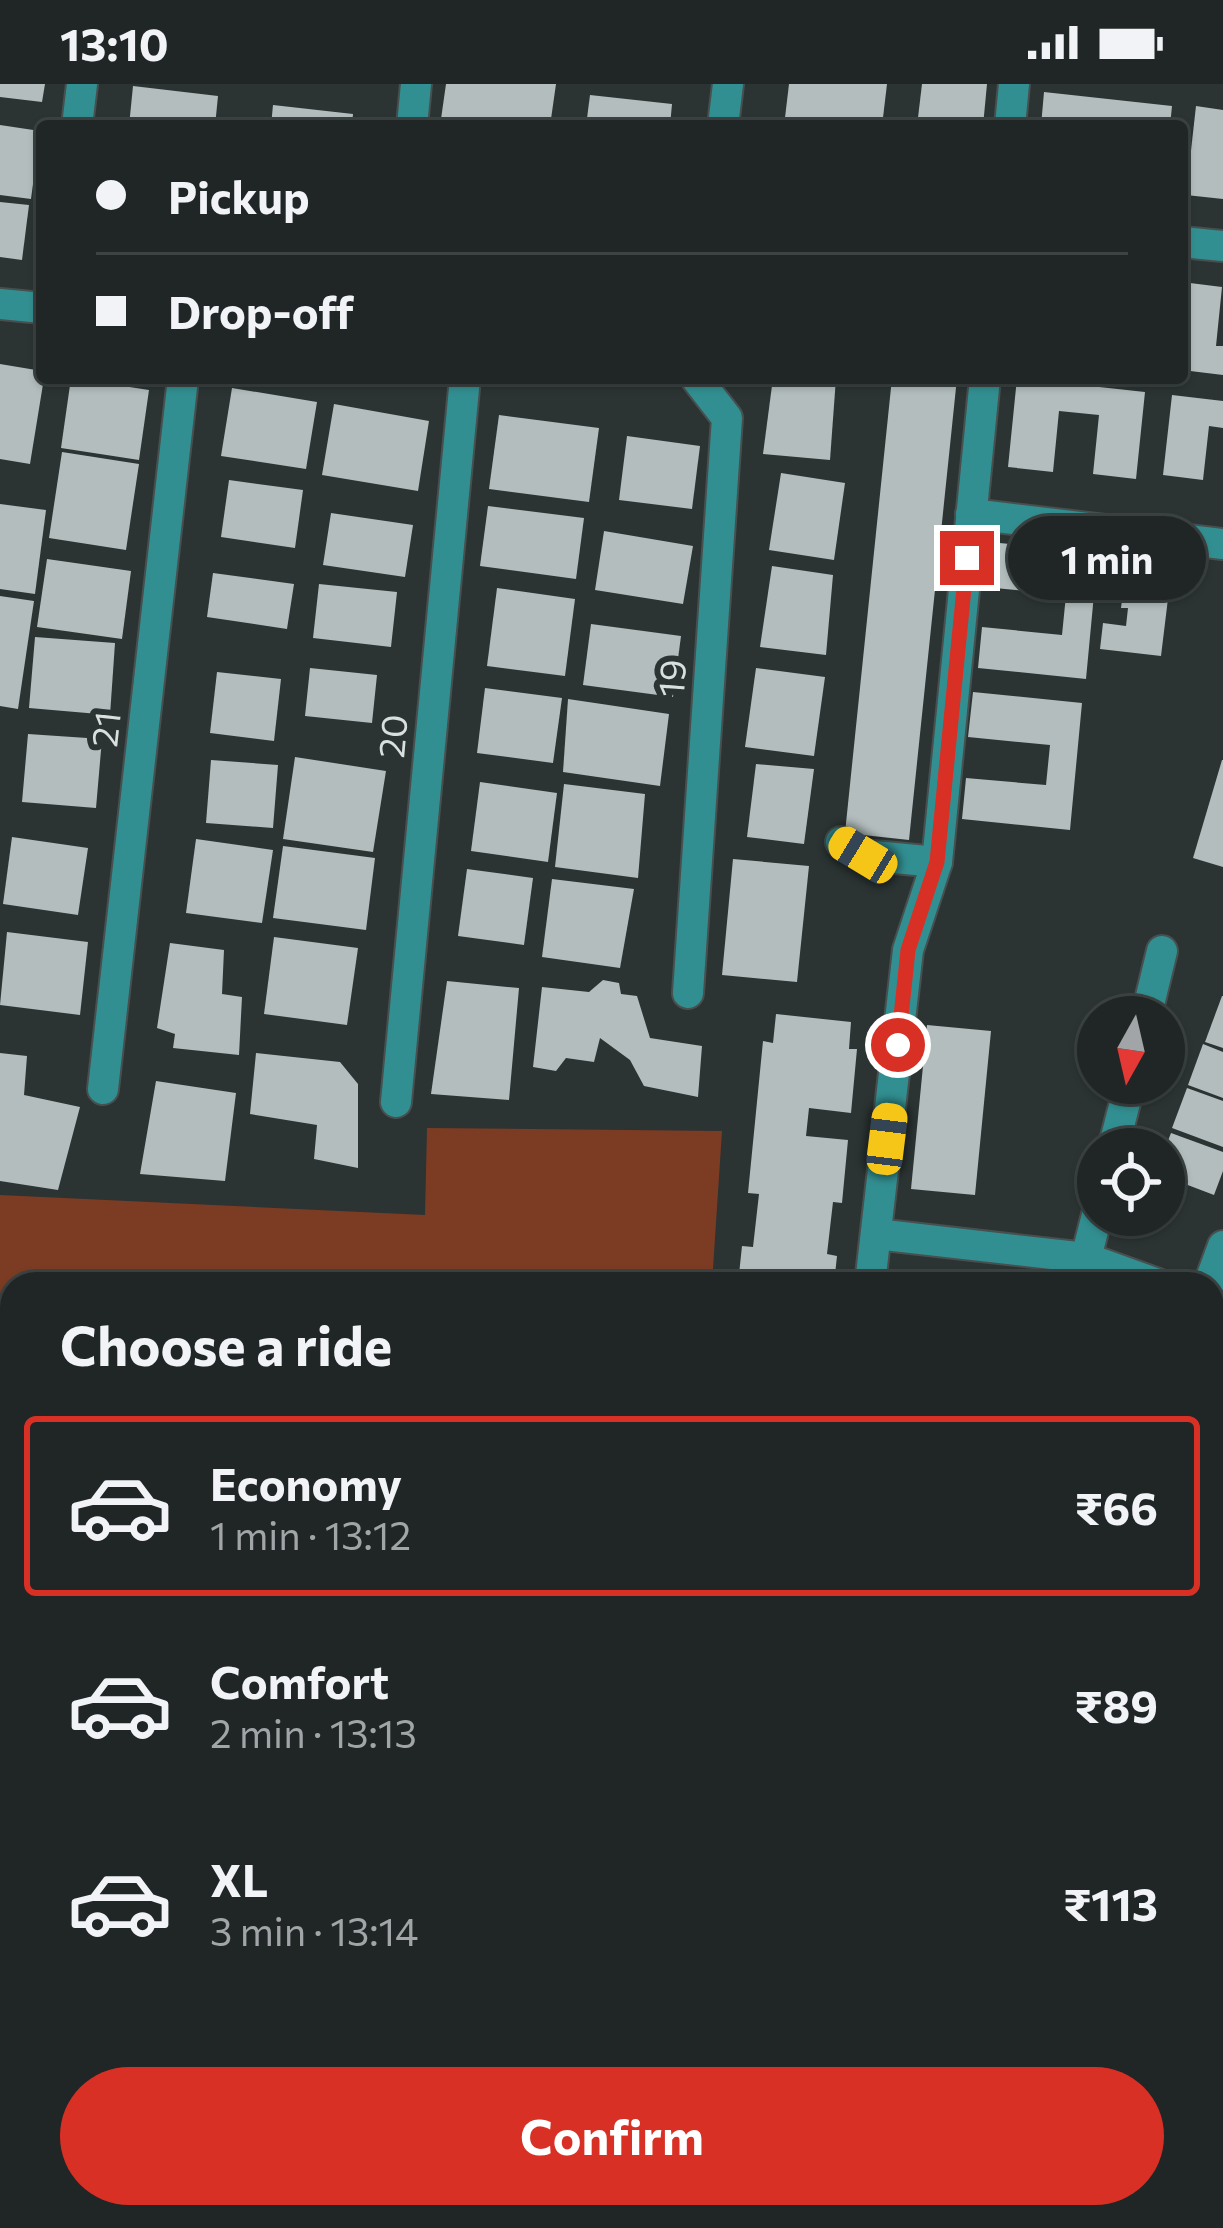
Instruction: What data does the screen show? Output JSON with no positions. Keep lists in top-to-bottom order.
{
  "streets": {
    "street": ["19", "21", "20"]
  },
  "north": "bottom",
  "page": {
    "status": "13:10",
    "banner": ["Pickup", "Drop-off"],
    "bubble": "1 min",
    "heading": "Choose a ride",
    "list": [
      {
        "name": "Economy",
        "note": "1 min · 13:12",
        "value": "₹66"
      },
      {
        "name": "Comfort",
        "note": "2 min · 13:13",
        "value": "₹89"
      },
      {
        "name": "XL",
        "note": "3 min · 13:14",
        "value": "₹113"
      }
    ],
    "buttons": "Confirm"
  }
}
